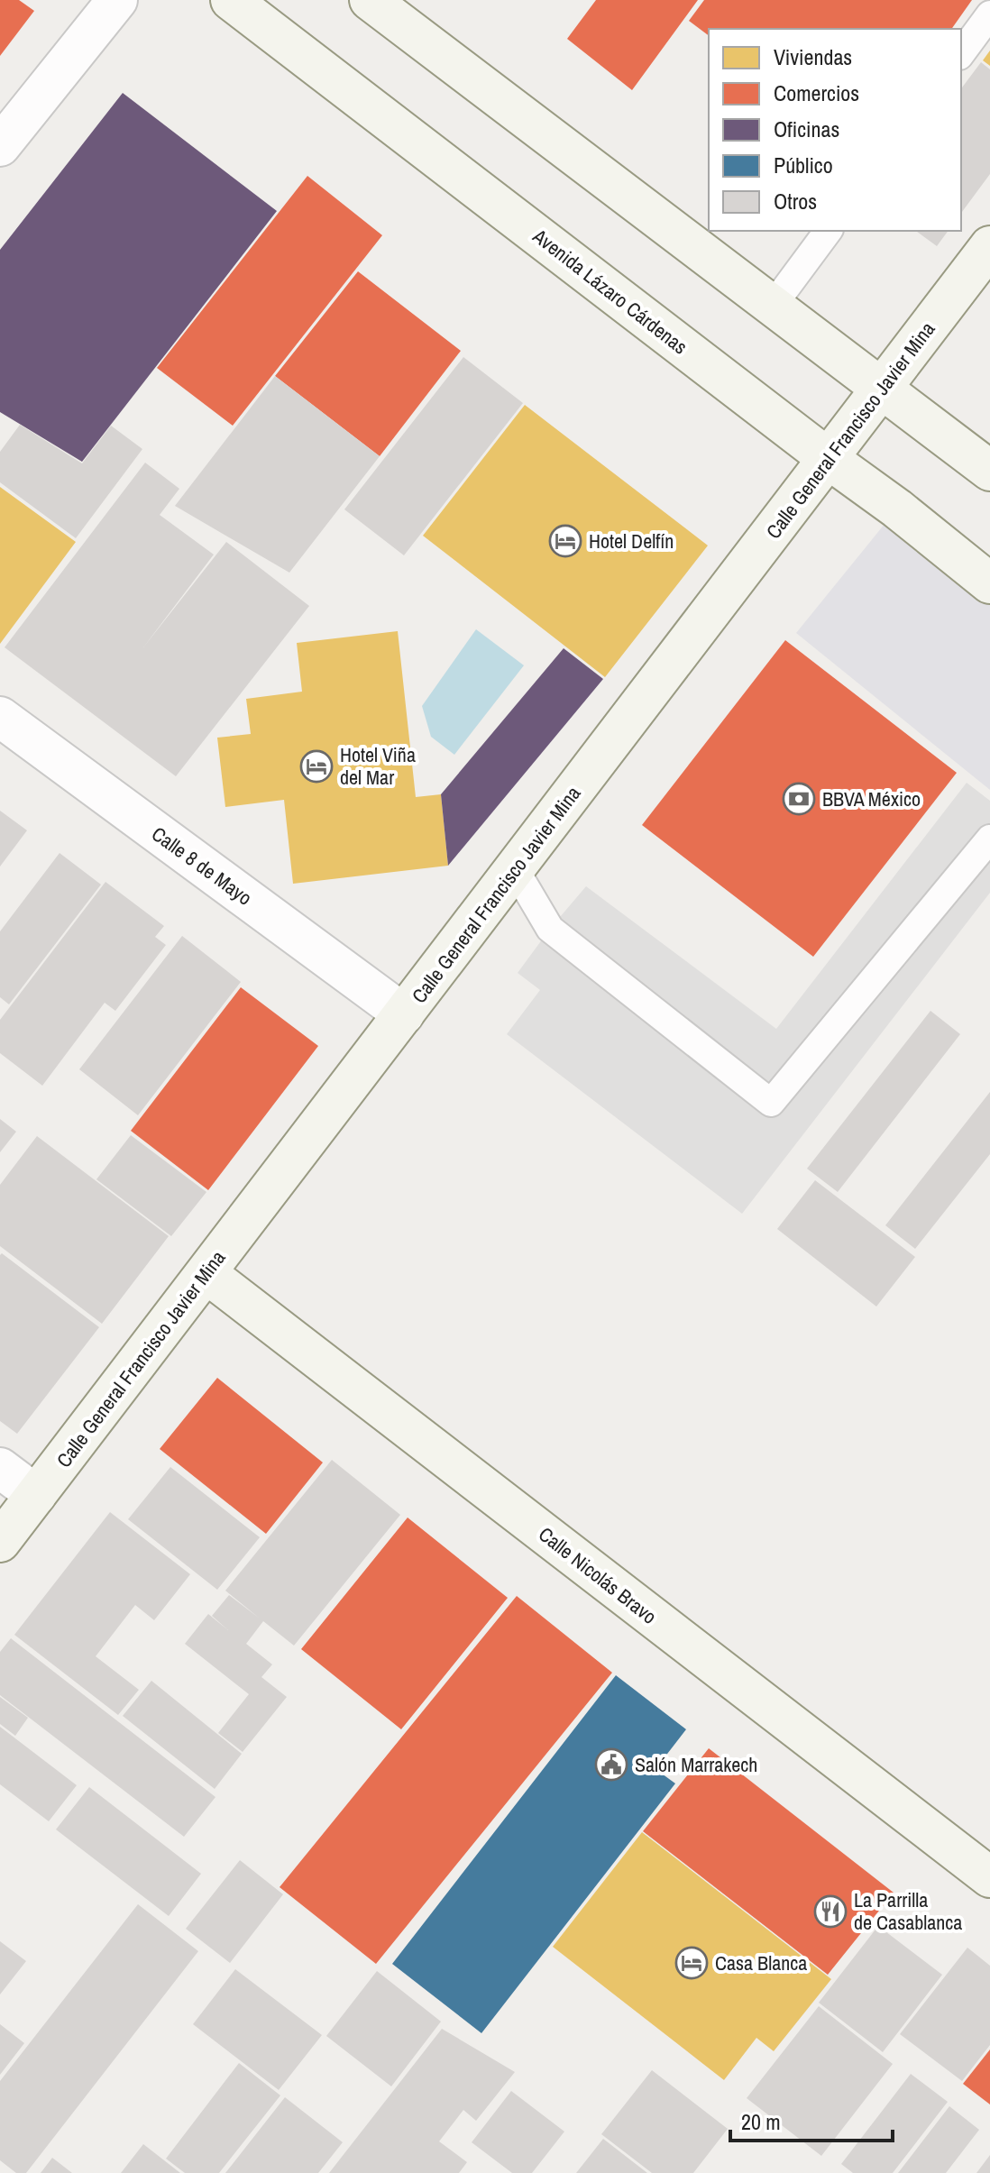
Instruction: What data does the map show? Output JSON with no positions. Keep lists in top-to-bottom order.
{
  "streets": {
    "street": [
      "Avenida Lázaro Cárdenas",
      "Calle General Francisco Javier Mina",
      "Calle 8 de Mayo",
      "Calle Nicolás Bravo"
    ]
  },
  "crossings": [
    ["Avenida Lázaro Cárdenas", "Calle General Francisco Javier Mina"],
    ["Calle General Francisco Javier Mina", "Calle 8 de Mayo"],
    ["Calle General Francisco Javier Mina", "Calle Nicolás Bravo"]
  ],
  "places": {
    "hotel": ["Hotel Delfín", "Hotel Viña del Mar", "Casa Blanca"],
    "bank": ["BBVA México"],
    "public building": ["Salón Marrakech"],
    "restaurant": ["La Parrilla de Casablanca"]
  },
  "legend": [
    "Viviendas",
    "Comercios",
    "Oficinas",
    "Público",
    "Otros"
  ],
  "scale_bar": "20 m"
}
